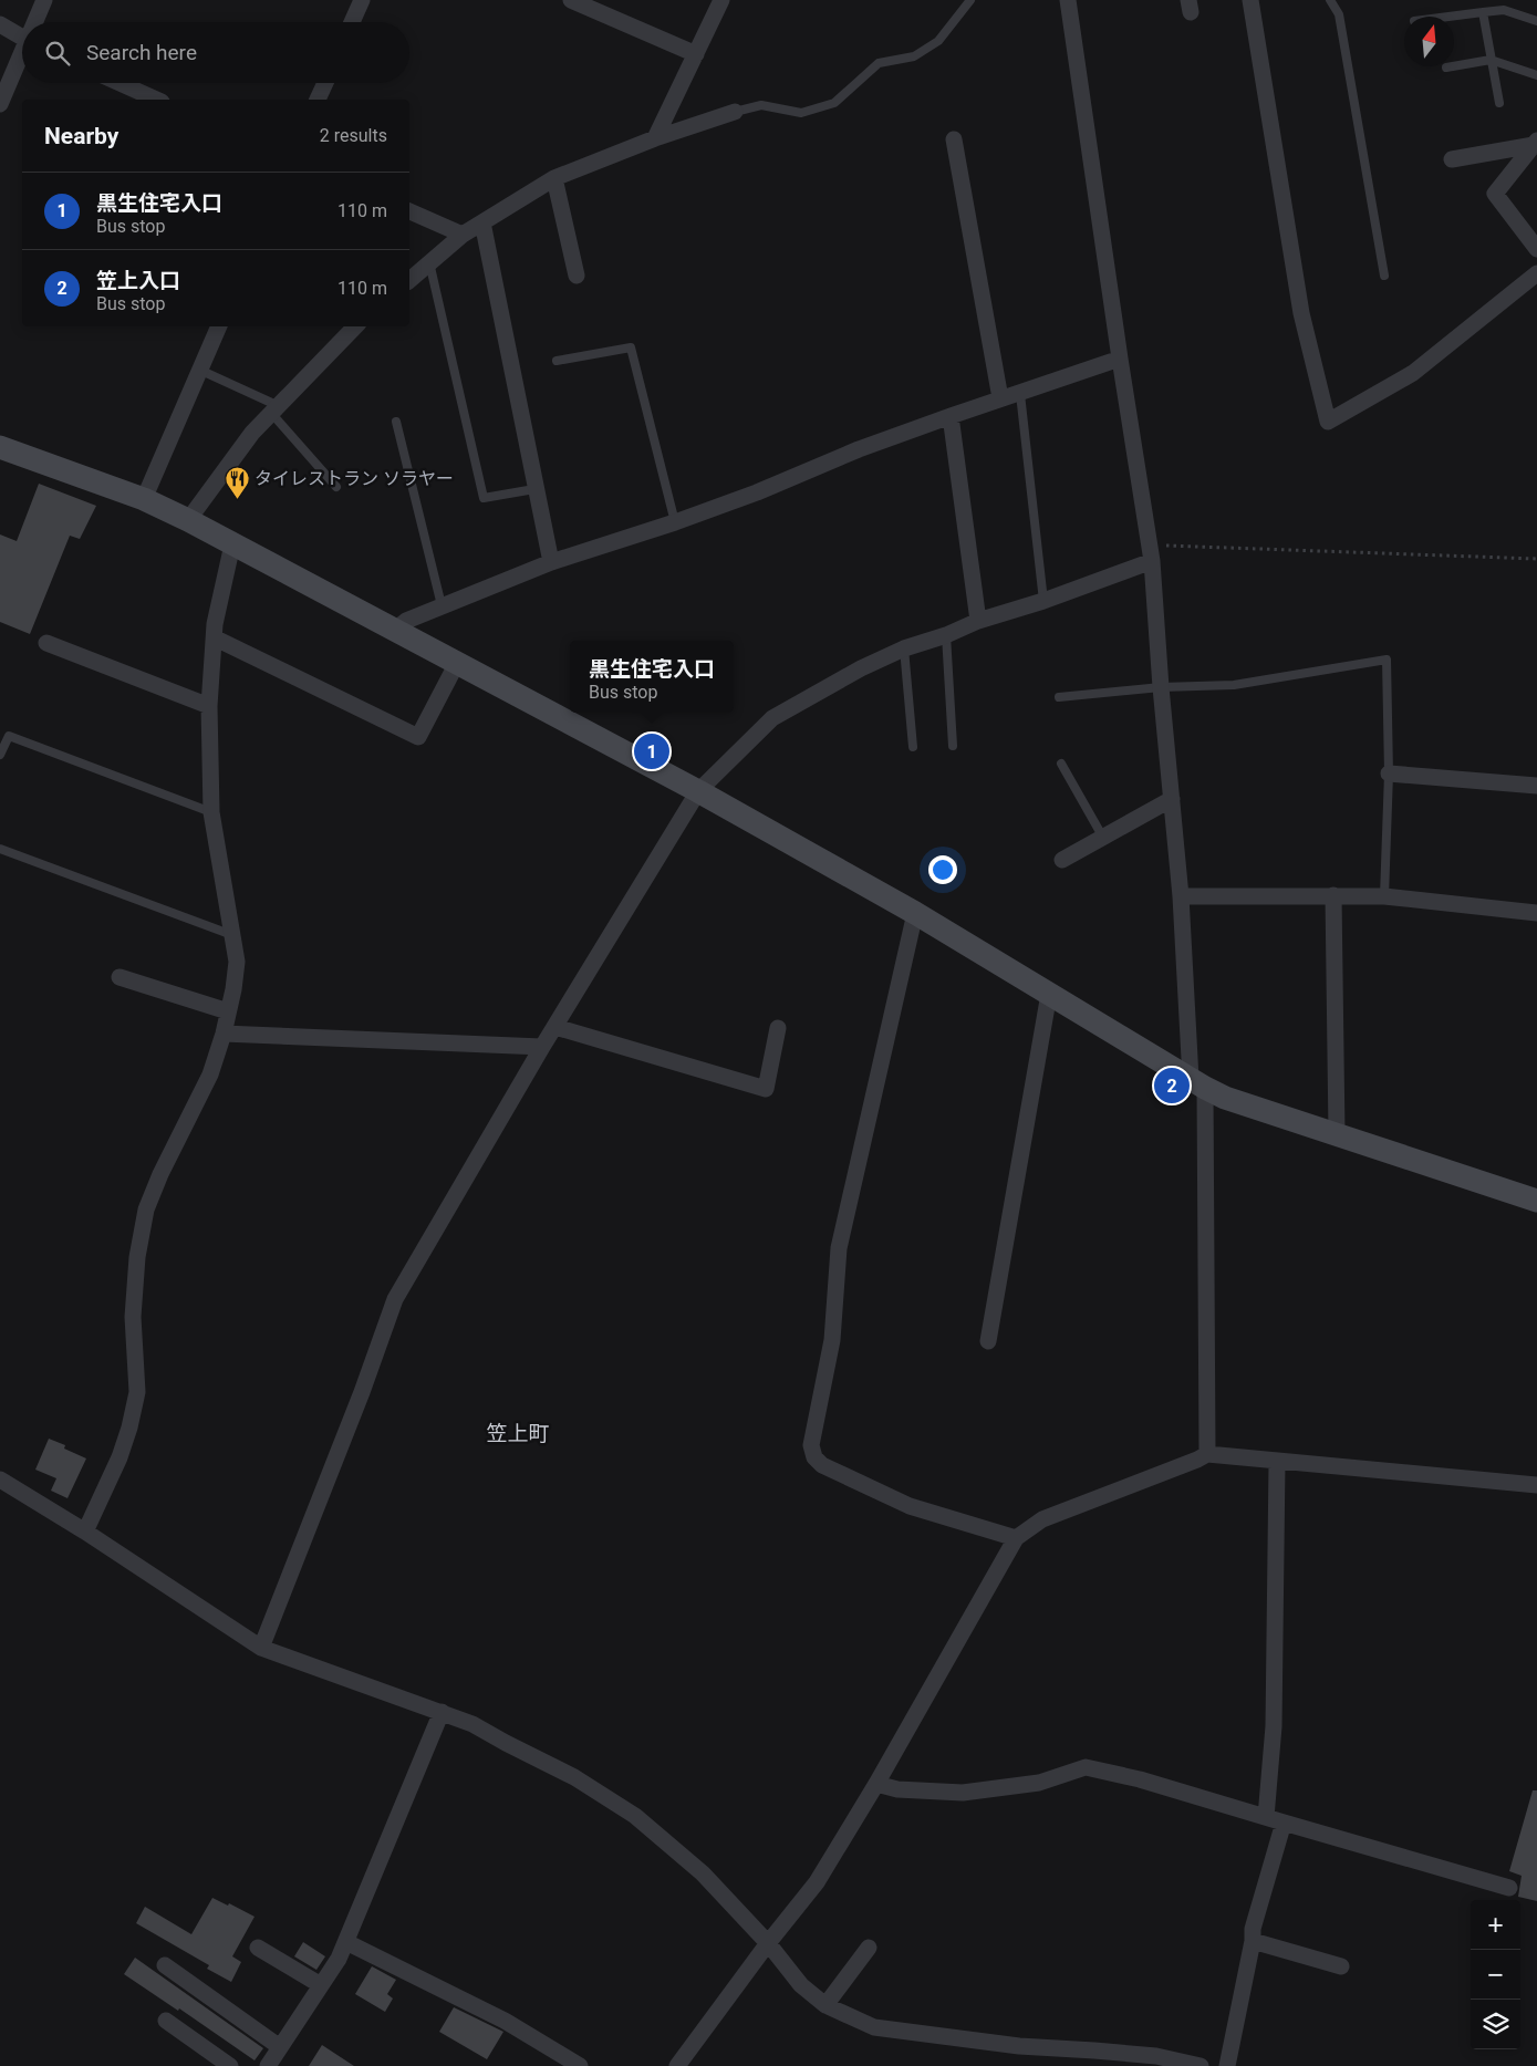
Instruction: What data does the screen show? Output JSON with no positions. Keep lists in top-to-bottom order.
{
  "districts": ["笠上町"],
  "places": {
    "restaurant": ["タイレストラン ソラヤー"]
  },
  "north": "top",
  "page": {
    "search": "Search here",
    "heading": ["Nearby", "2 results"],
    "list": [
      {
        "mark": "1",
        "name": "黒生住宅入口",
        "note": "Bus stop",
        "value": "110 m"
      },
      {
        "mark": "2",
        "name": "笠上入口",
        "note": "Bus stop",
        "value": "110 m"
      }
    ],
    "popup": ["黒生住宅入口", "Bus stop"],
    "pins": ["1", "2"],
    "map_buttons": ["+", "−"]
  }
}
